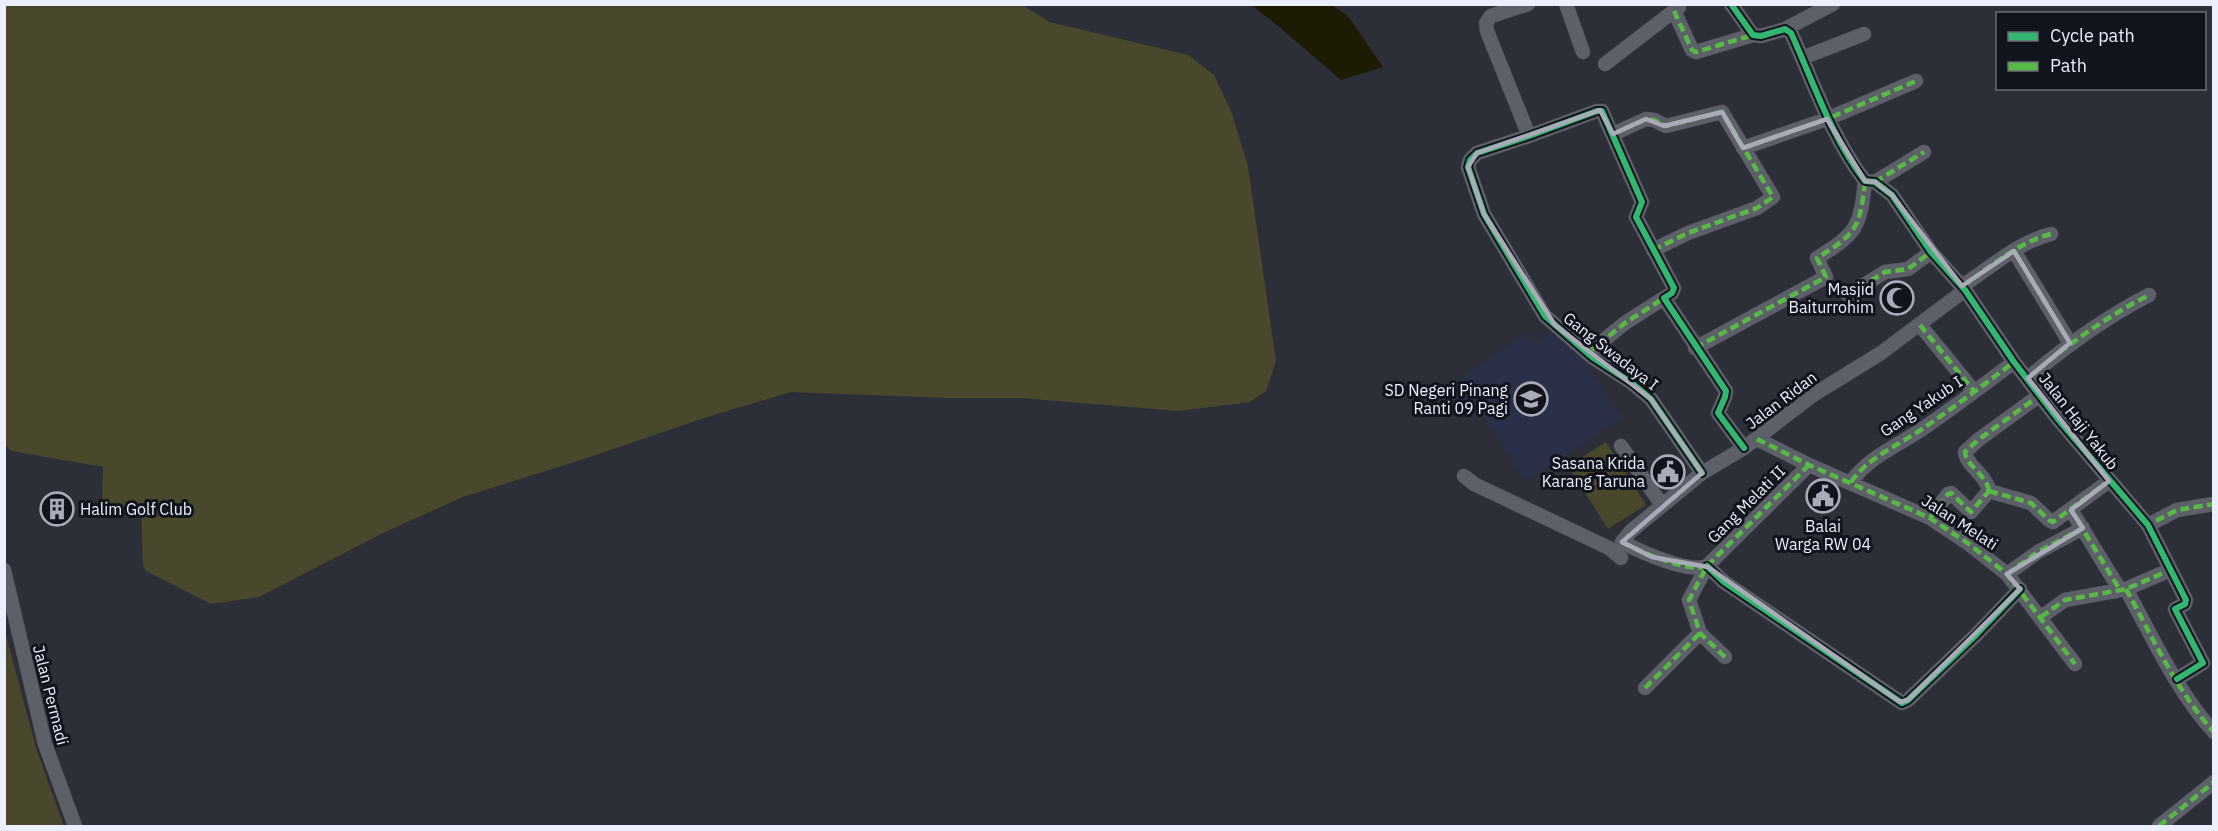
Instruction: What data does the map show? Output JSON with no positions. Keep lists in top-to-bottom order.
{
  "streets": {
    "street": [
      "Gang Swadaya I",
      "Jalan Ridan",
      "Gang Yakub I",
      "Jalan Haji Yakub",
      "Gang Melati II",
      "Jalan Melati",
      "Jalan Permadi"
    ]
  },
  "crossings": [
    ["Gang Swadaya I", "Jalan Ridan"],
    ["Jalan Ridan", "Jalan Haji Yakub"],
    ["Jalan Ridan", "Gang Melati II"],
    ["Jalan Ridan", "Jalan Melati"],
    ["Gang Yakub I", "Jalan Haji Yakub"],
    ["Gang Yakub I", "Jalan Melati"],
    ["Gang Melati II", "Jalan Melati"]
  ],
  "places": {
    "mosque": ["Masjid Baiturrohim"],
    "school or university": ["SD Negeri Pinang Ranti 09 Pagi"],
    "public building": ["Sasana Krida Karang Taruna", "Balai Warga RW 04"],
    "building": ["Halim Golf Club"]
  },
  "legend": ["Cycle path", "Path"]
}
